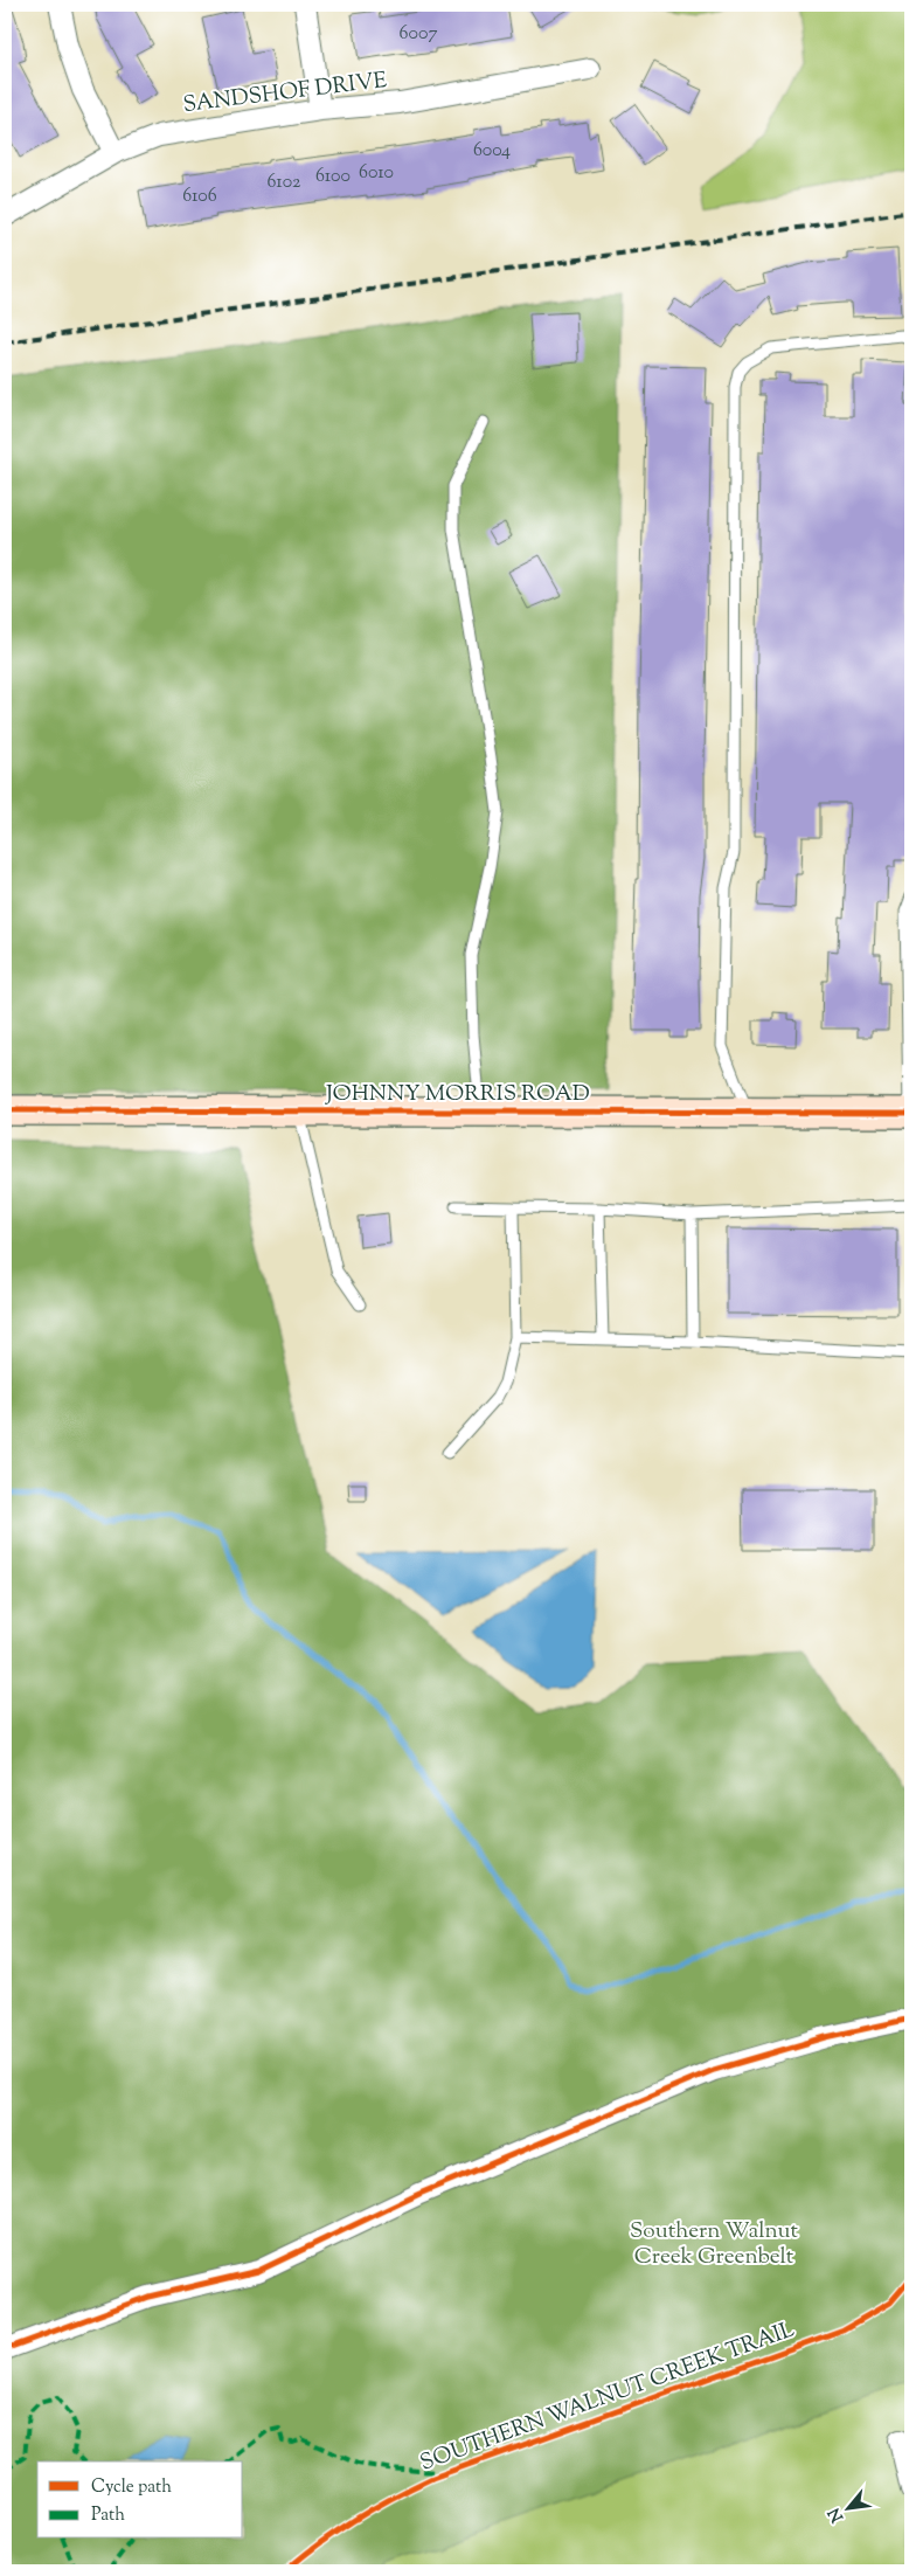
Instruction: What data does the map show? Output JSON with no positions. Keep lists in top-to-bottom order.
{
  "streets": {
    "street": ["SANDSHOF DRIVE", "JOHNNY MORRIS ROAD"],
    "cycle path": ["SOUTHERN WALNUT CREEK TRAIL"]
  },
  "parks": ["Southern Walnut Creek Greenbelt"],
  "house_numbers": [
    "6007",
    "6004",
    "6010",
    "6100",
    "6102",
    "6106"
  ],
  "legend": ["Cycle path", "Path"],
  "north": "bottom left"
}
